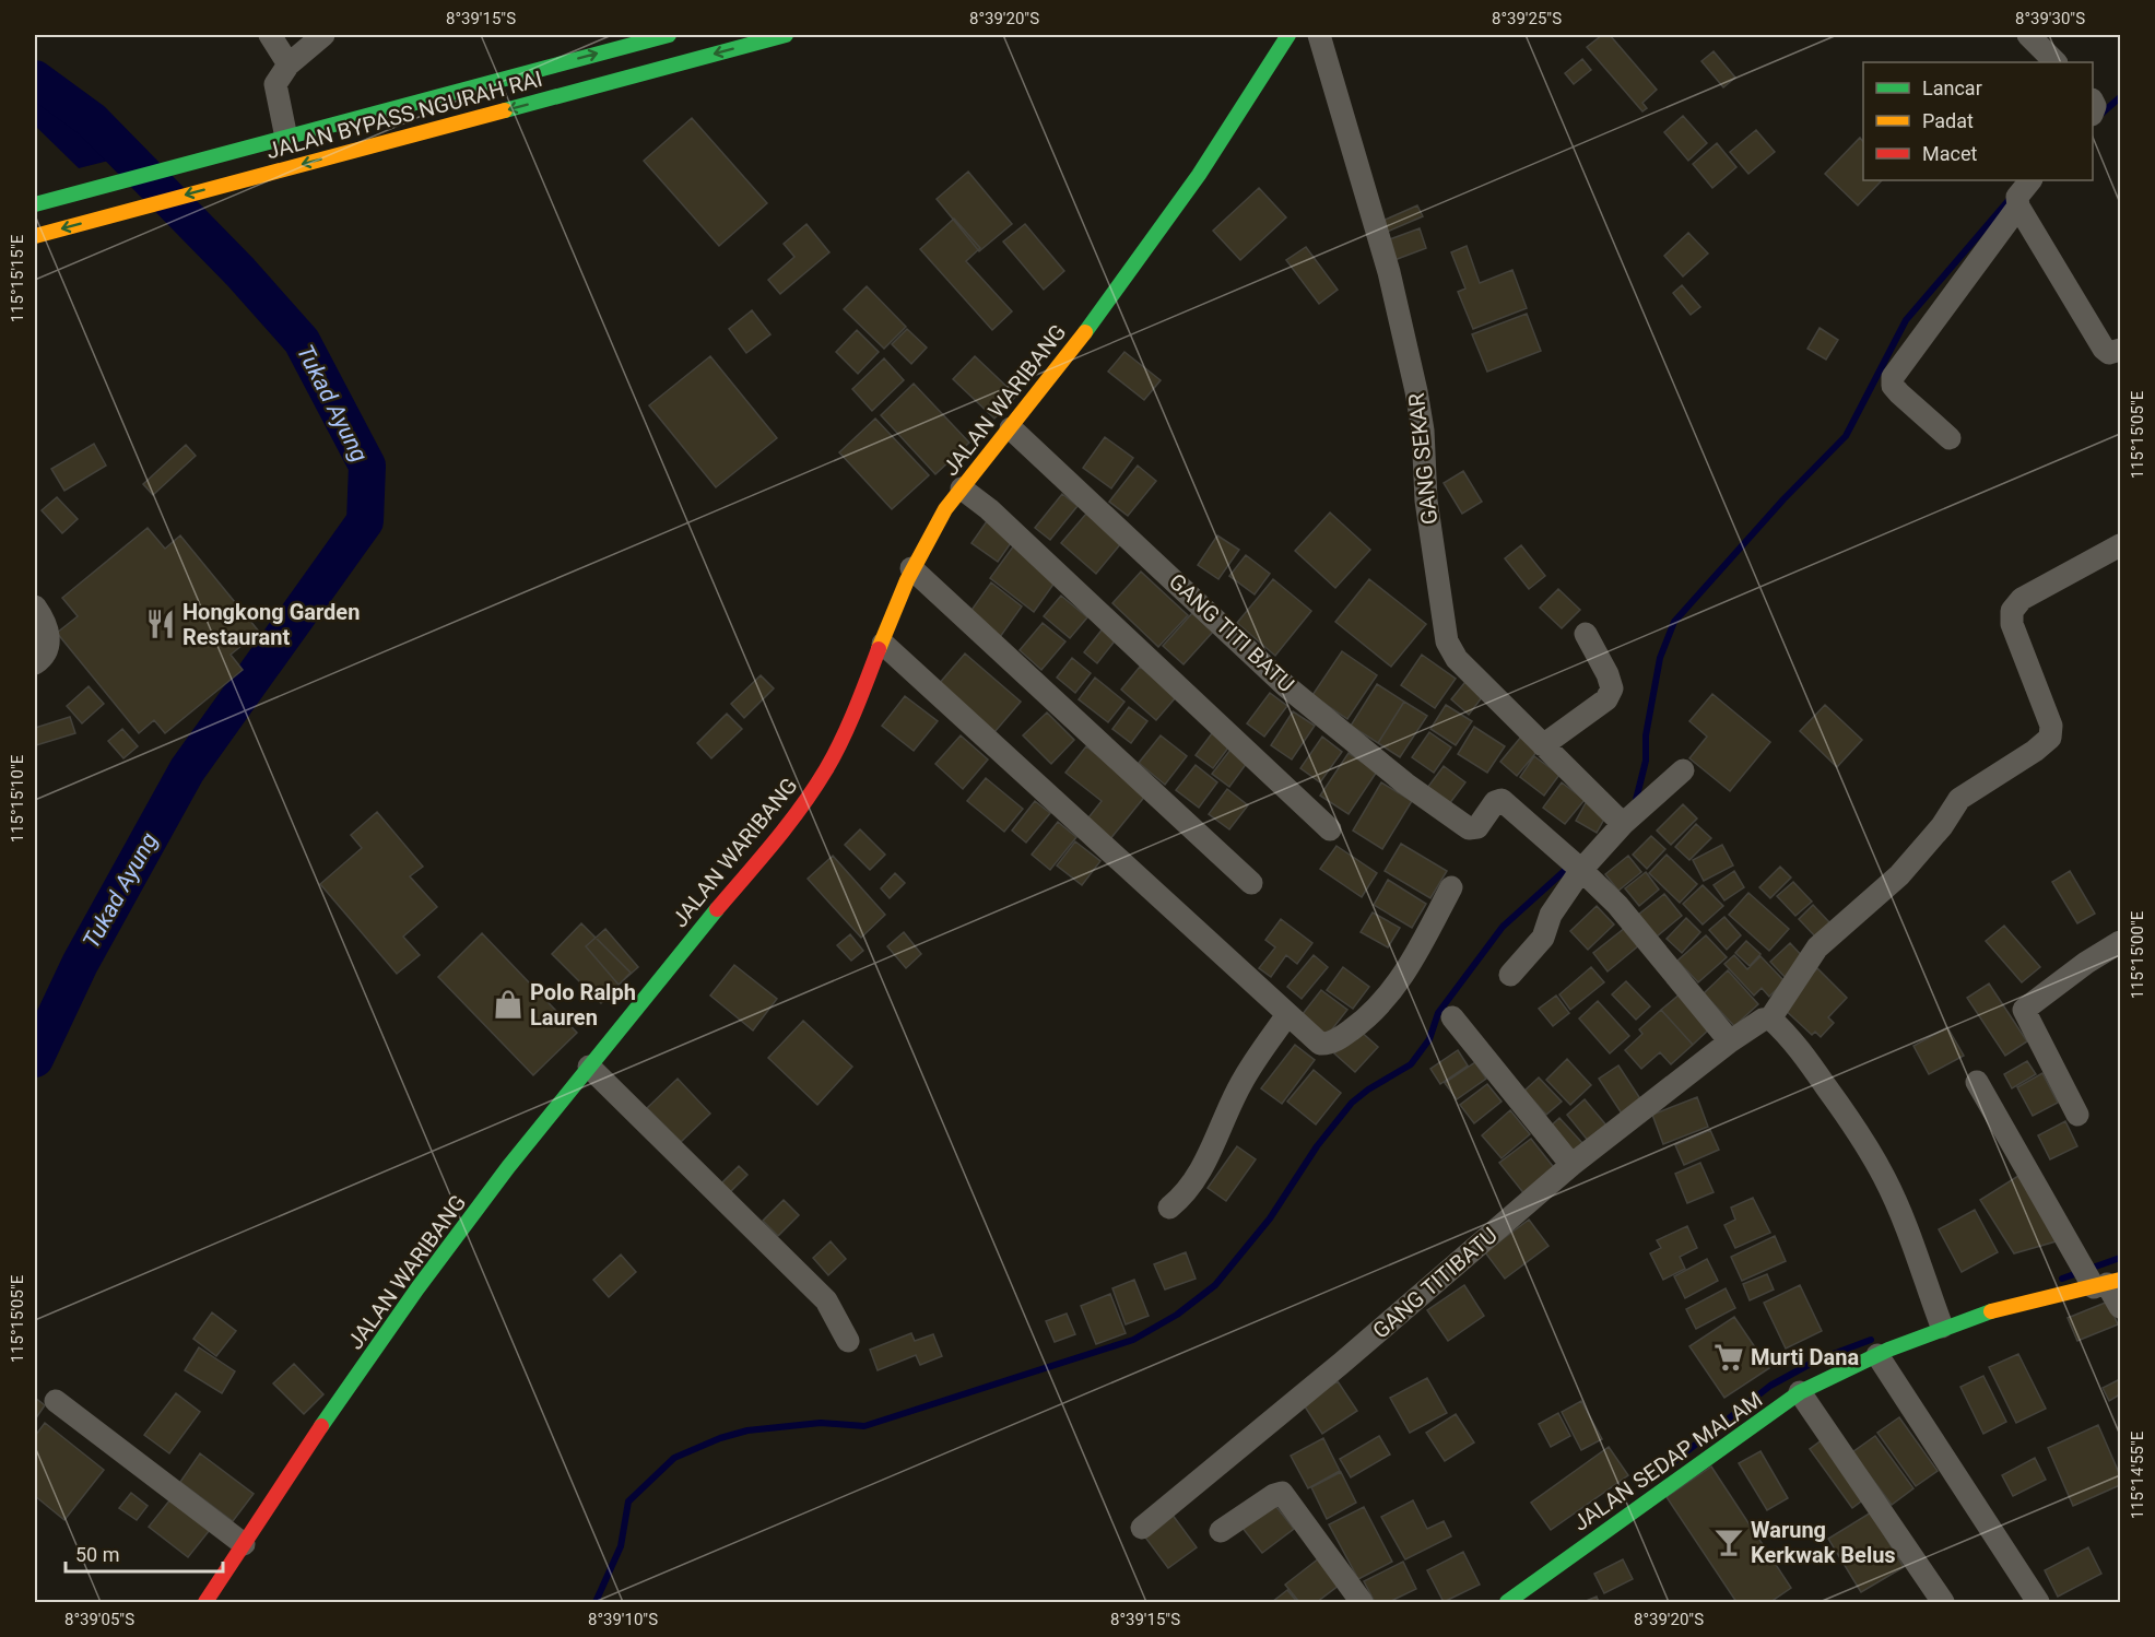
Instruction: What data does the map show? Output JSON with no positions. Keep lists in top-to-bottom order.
{
  "streets": {
    "main road": ["JALAN BYPASS NGURAH RAI", "JALAN WARIBANG", "JALAN SEDAP MALAM"],
    "street": ["GANG SEKAR", "GANG TITI BATU", "GANG TITIBATU"]
  },
  "crossings": [
    ["JALAN WARIBANG", "GANG TITI BATU"]
  ],
  "water": ["Tukad Ayung"],
  "places": {
    "restaurant": ["Hongkong Garden Restaurant"],
    "shop": ["Polo Ralph Lauren"],
    "supermarket": ["Murti Dana"],
    "bar": ["Warung Kerkwak Belus"]
  },
  "legend": ["Lancar", "Padat", "Macet"],
  "scale_bar": "50 m",
  "coordinates": [
    "8°39'15\"S",
    "8°39'20\"S",
    "8°39'25\"S",
    "8°39'30\"S",
    "115°15'15\"E",
    "115°15'05\"E",
    "115°15'10\"E",
    "115°15'00\"E",
    "115°14'55\"E",
    "8°39'05\"S",
    "8°39'10\"S"
  ]
}
